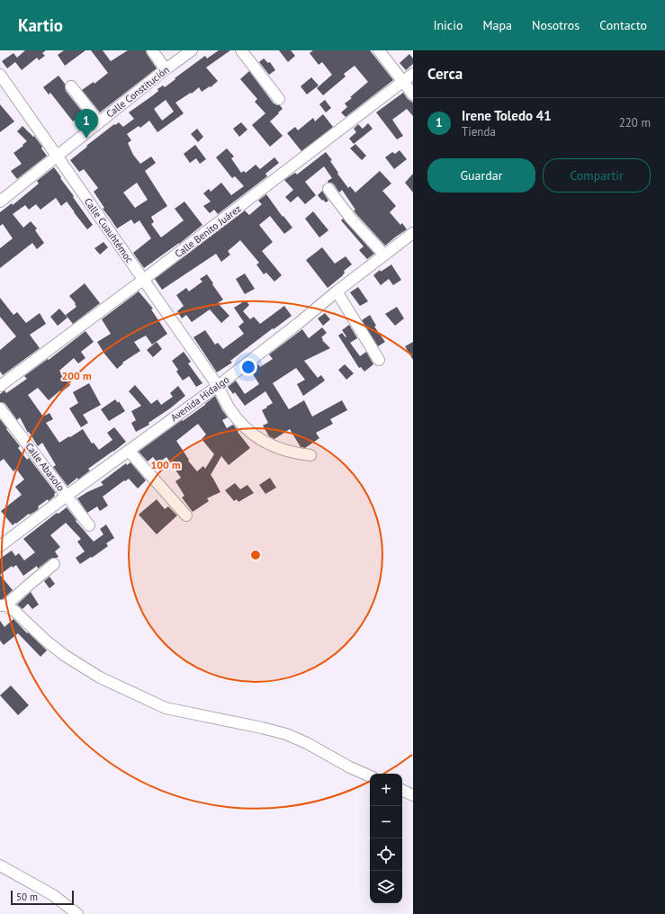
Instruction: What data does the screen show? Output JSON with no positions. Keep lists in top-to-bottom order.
{
  "streets": {
    "street": [
      "Calle Constitución",
      "Calle Cuauhtémoc",
      "Calle Benito Juárez",
      "Avenida Hidalgo",
      "Calle Abasolo"
    ]
  },
  "crossings": [
    ["Calle Constitución", "Calle Cuauhtémoc"],
    ["Calle Cuauhtémoc", "Calle Benito Juárez"],
    ["Calle Cuauhtémoc", "Avenida Hidalgo"],
    ["Avenida Hidalgo", "Calle Abasolo"]
  ],
  "scale_bar": "50 m",
  "page": {
    "header": "Kartio",
    "nav": [
      "Inicio",
      "Mapa",
      "Nosotros",
      "Contacto"
    ],
    "heading": "Cerca",
    "list": [
      {
        "mark": "1",
        "name": "Irene Toledo 41",
        "note": "Tienda",
        "value": "220 m"
      }
    ],
    "pins": "1",
    "buttons": ["Guardar", "Compartir"],
    "map_buttons": ["+", "−"],
    "scale": "50 m"
  },
  "rings": ["200 m", "100 m"]
}
